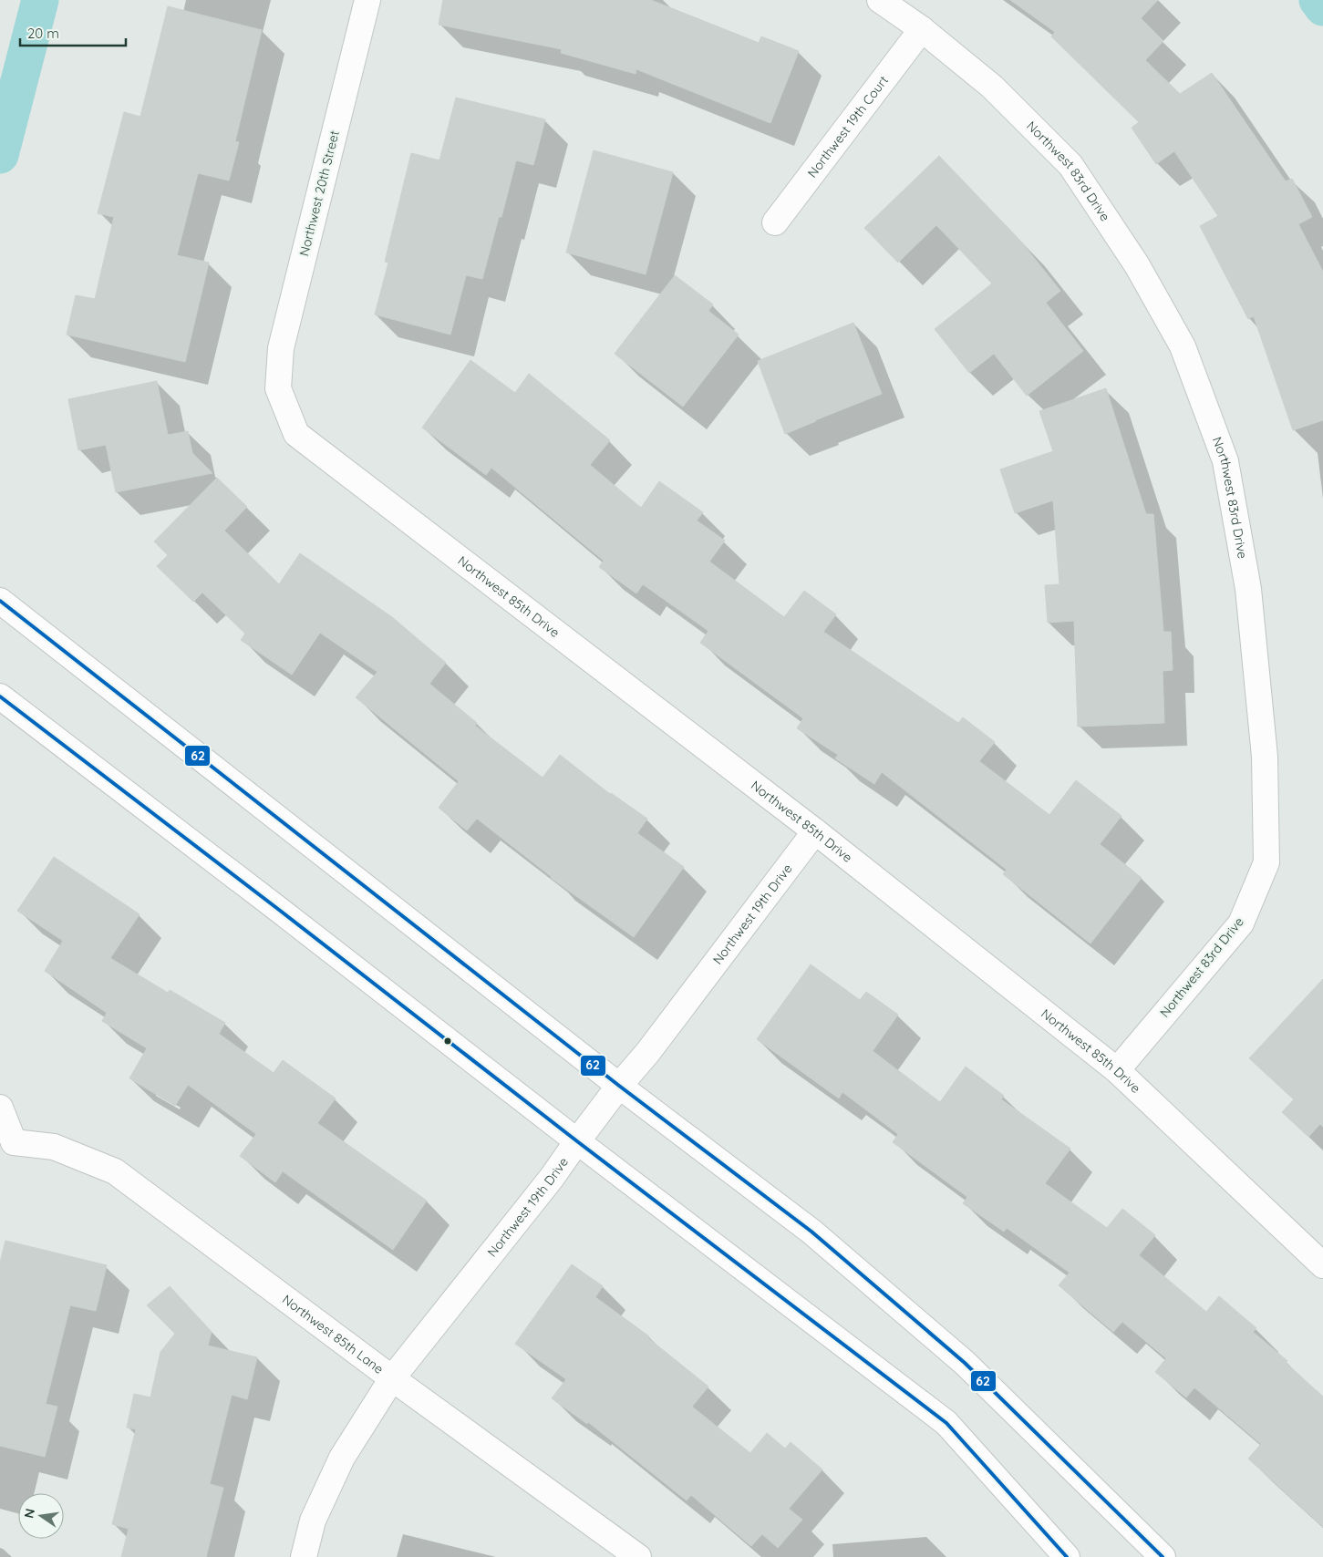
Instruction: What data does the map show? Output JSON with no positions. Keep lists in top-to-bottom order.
{
  "streets": {
    "street": [
      "Northwest 19th Court",
      "Northwest 83rd Drive",
      "Northwest 20th Street",
      "Northwest 85th Drive",
      "Northwest 19th Drive",
      "Northwest 85th Lane"
    ]
  },
  "crossings": [
    ["Northwest 19th Court", "Northwest 83rd Drive"],
    ["Northwest 83rd Drive", "Northwest 85th Drive"],
    ["Northwest 20th Street", "Northwest 85th Drive"],
    ["Northwest 85th Drive", "Northwest 19th Drive"],
    ["Northwest 19th Drive", "Northwest 85th Lane"]
  ],
  "lines": ["transit line 62"],
  "scale_bar": "20 m",
  "north": "left"
}
